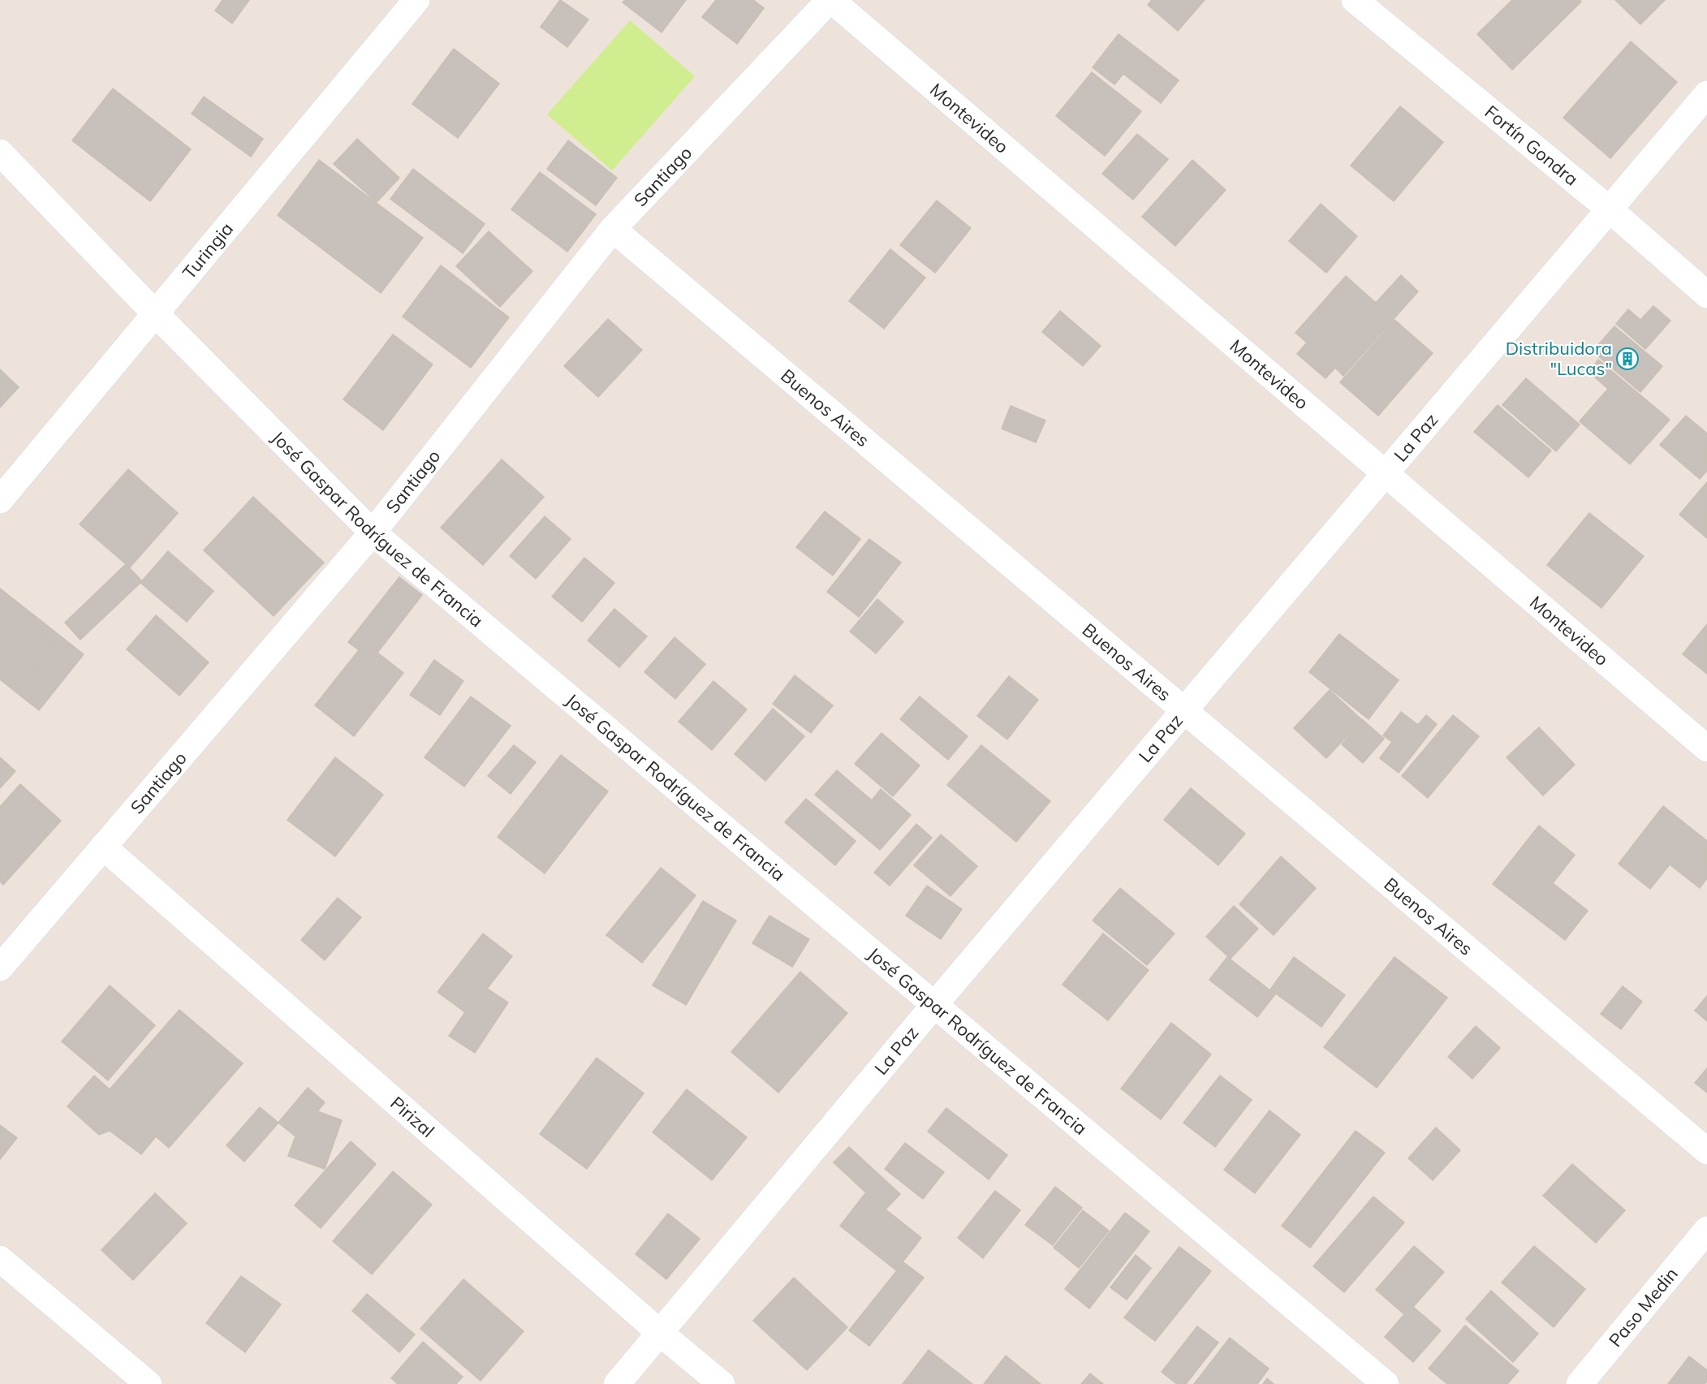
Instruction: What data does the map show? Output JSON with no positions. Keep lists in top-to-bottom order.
{
  "streets": {
    "street": [
      "Montevideo",
      "Fortín Gondra",
      "Santiago",
      "Turingia",
      "Buenos Aires",
      "La Paz",
      "José Gaspar Rodríguez de Francia",
      "Pirizal",
      "Paso Medin"
    ]
  },
  "crossings": [
    ["Montevideo", "Santiago"],
    ["Montevideo", "La Paz"],
    ["Fortín Gondra", "La Paz"],
    ["Santiago", "Buenos Aires"],
    ["Santiago", "José Gaspar Rodríguez de Francia"],
    ["Santiago", "Pirizal"],
    ["Turingia", "José Gaspar Rodríguez de Francia"],
    ["Buenos Aires", "La Paz"],
    ["La Paz", "José Gaspar Rodríguez de Francia"],
    ["La Paz", "Pirizal"]
  ],
  "places": {
    "building": ["Distribuidora \"Lucas\""]
  }
}
